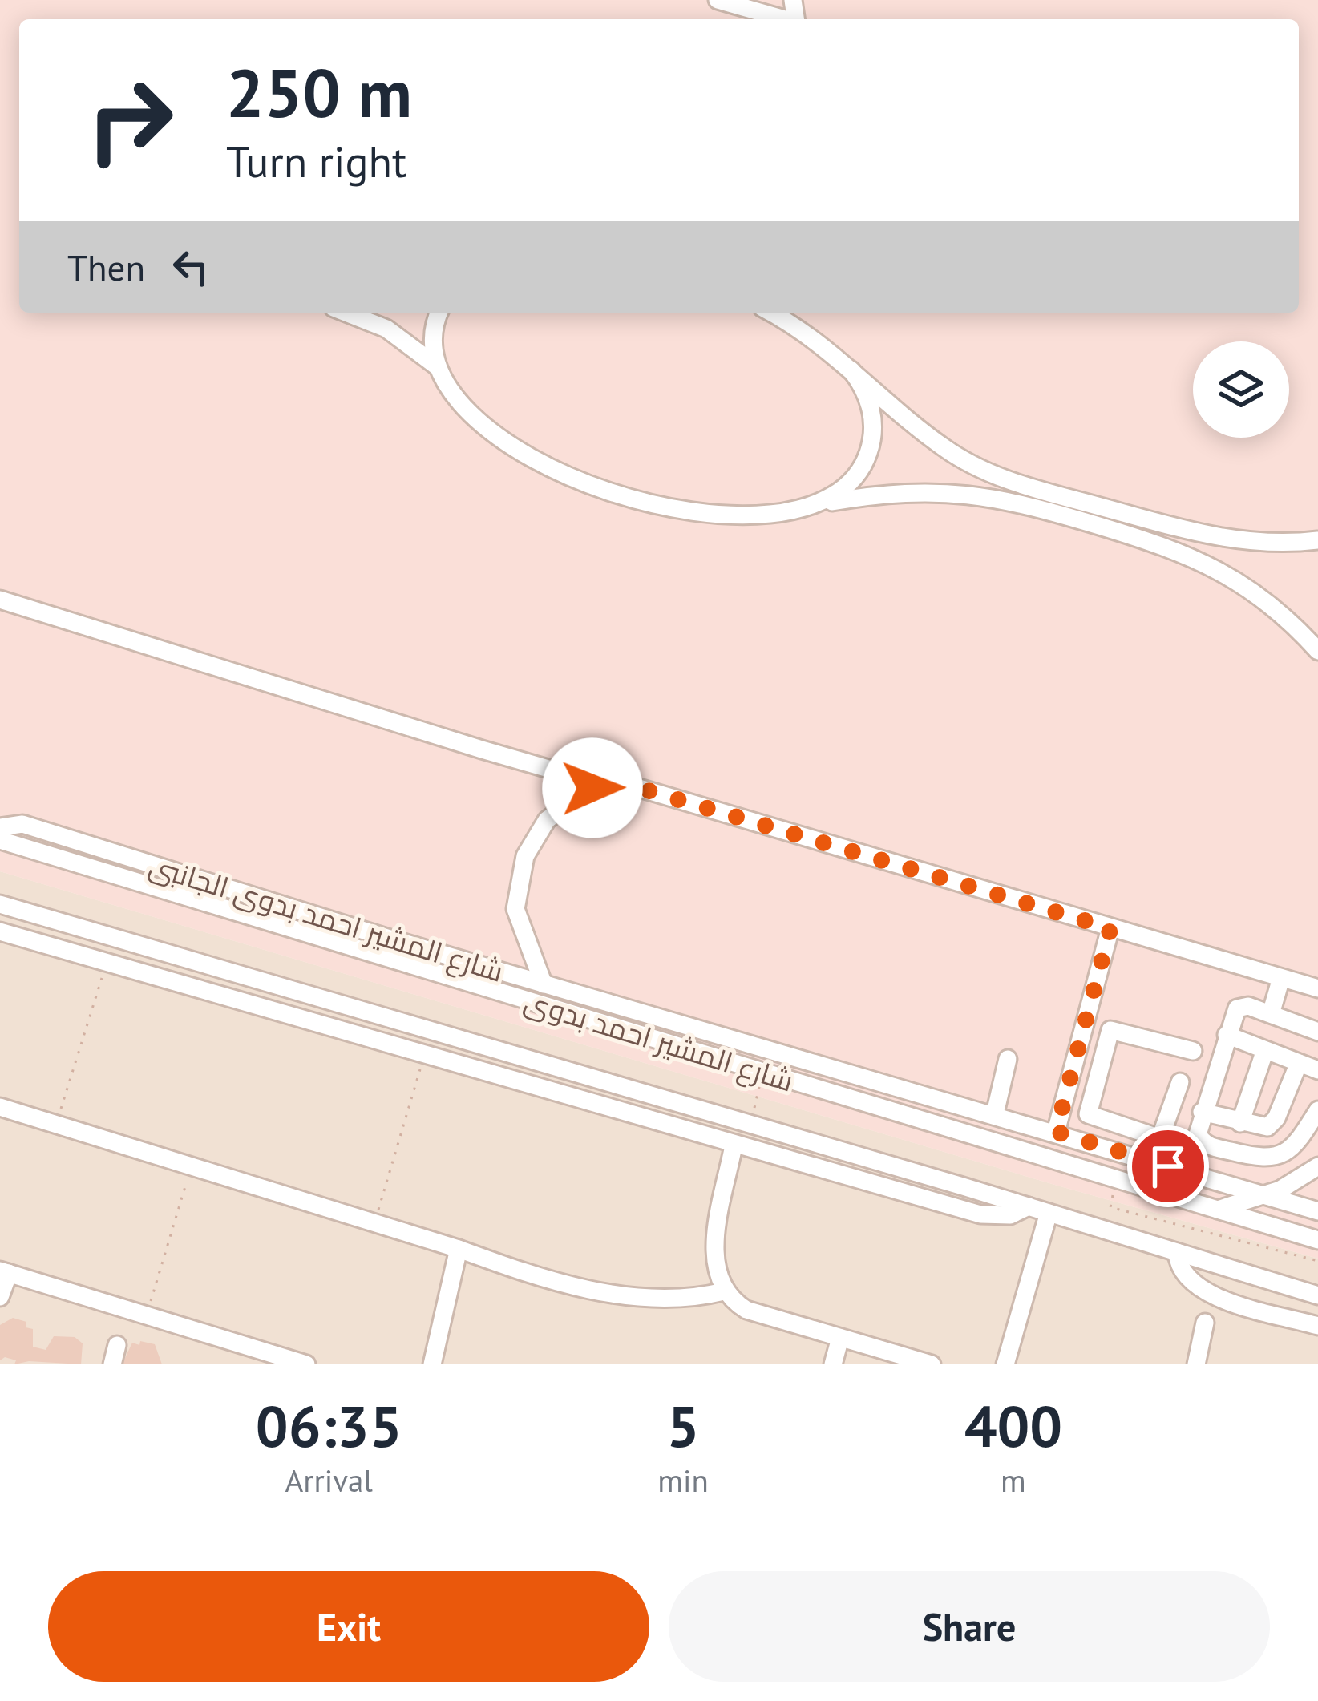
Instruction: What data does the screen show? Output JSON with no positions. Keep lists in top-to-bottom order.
{
  "streets": {
    "street": ["شارع المشير احمد بدوى الجانبى", "شارع المشير احمد بدوى"]
  },
  "page": {
    "turn": ["250 m", "Turn right"],
    "then": "Then",
    "eta": [
      "06:35",
      "Arrival",
      "5",
      "min",
      "400",
      "m"
    ],
    "buttons": ["Exit", "Share"]
  }
}
